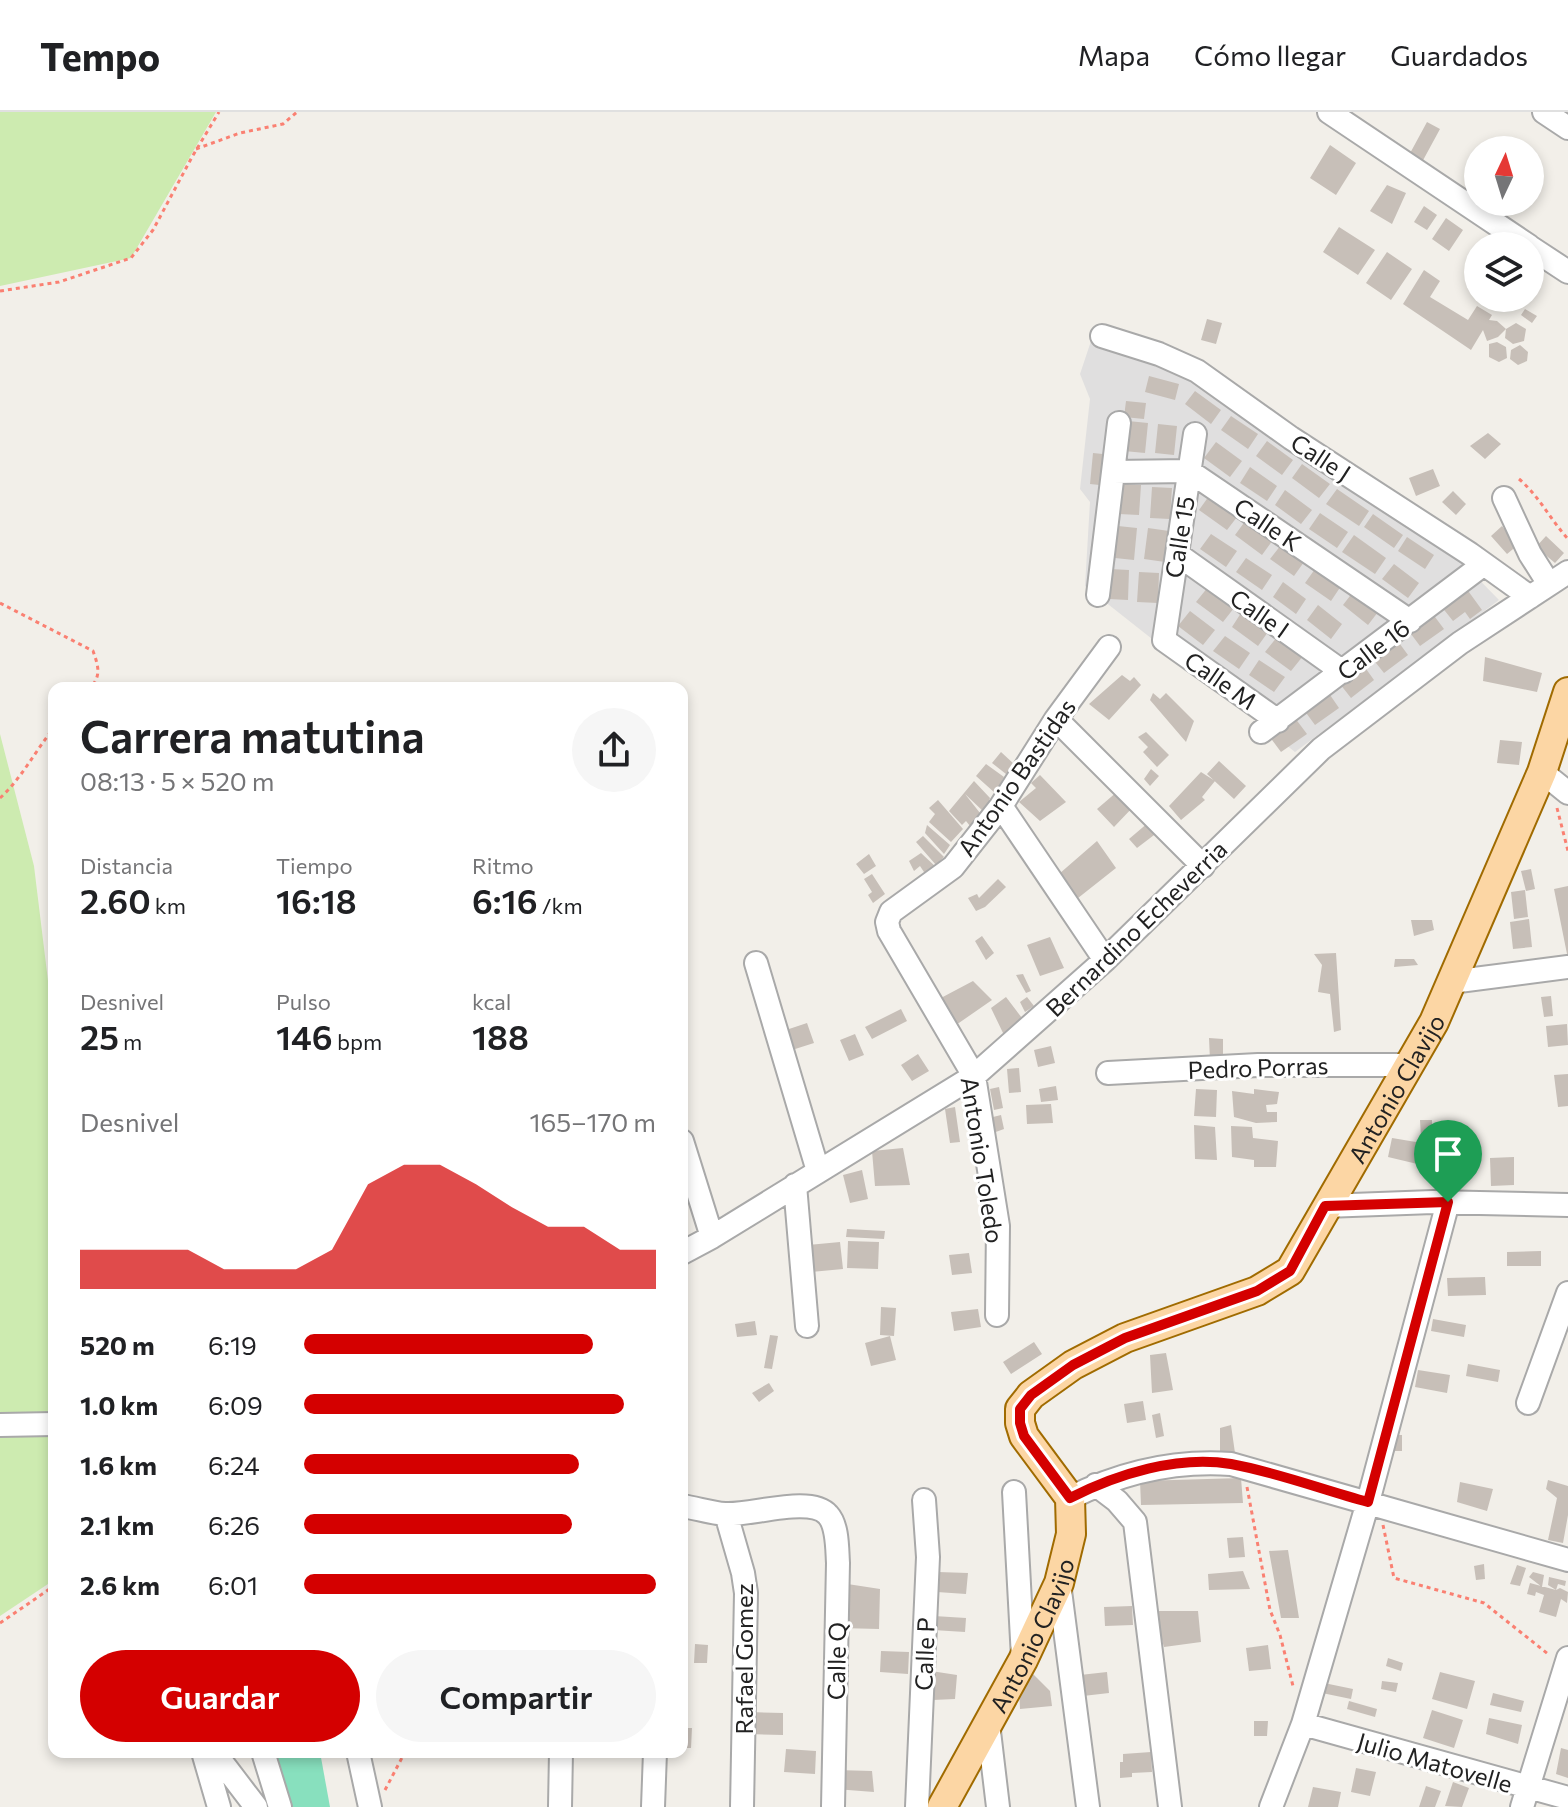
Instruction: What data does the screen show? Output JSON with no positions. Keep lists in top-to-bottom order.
{
  "streets": {
    "main road": ["Antonio Clavijo"],
    "street": [
      "Calle J",
      "Calle K",
      "Calle 15",
      "Calle I",
      "Calle 16",
      "Calle M",
      "Antonio Bastidas",
      "Bernardino Echeverria",
      "Pedro Porras",
      "Antonio Toledo",
      "Calle P",
      "Rafael Gomez",
      "Calle Q",
      "Julio Matovelle"
    ]
  },
  "crossings": [
    ["Calle J", "Calle 16"],
    ["Calle J", "Bernardino Echeverria"],
    ["Calle K", "Calle 15"],
    ["Calle K", "Calle 16"],
    ["Calle 15", "Calle I"],
    ["Calle 15", "Calle M"],
    ["Calle I", "Calle 16"],
    ["Calle 16", "Calle M"],
    ["Antonio Bastidas", "Antonio Toledo"],
    ["Bernardino Echeverria", "Antonio Toledo"],
    ["Pedro Porras", "Antonio Clavijo"],
    ["Rafael Gomez", "Calle Q"]
  ],
  "north": "top",
  "page": {
    "header": "Tempo",
    "nav": ["Mapa", "Cómo llegar", "Guardados"],
    "heading": ["Carrera matutina", "08:13 · 5 × 520 m"],
    "stats": [
      ["Distancia", "2.60 km"],
      ["Tiempo", "16:18"],
      ["Ritmo", "6:16 /km"],
      ["Desnivel", "25 m"],
      ["Pulso", "146 bpm"],
      ["kcal", "188"]
    ],
    "chart": ["Desnivel", "165–170 m"],
    "list": [
      {
        "name": "520 m",
        "note": "6:19"
      },
      {
        "name": "1.0 km",
        "note": "6:09"
      },
      {
        "name": "1.6 km",
        "note": "6:24"
      },
      {
        "name": "2.1 km",
        "note": "6:26"
      },
      {
        "name": "2.6 km",
        "note": "6:01"
      }
    ],
    "buttons": ["Guardar", "Compartir"]
  }
}
